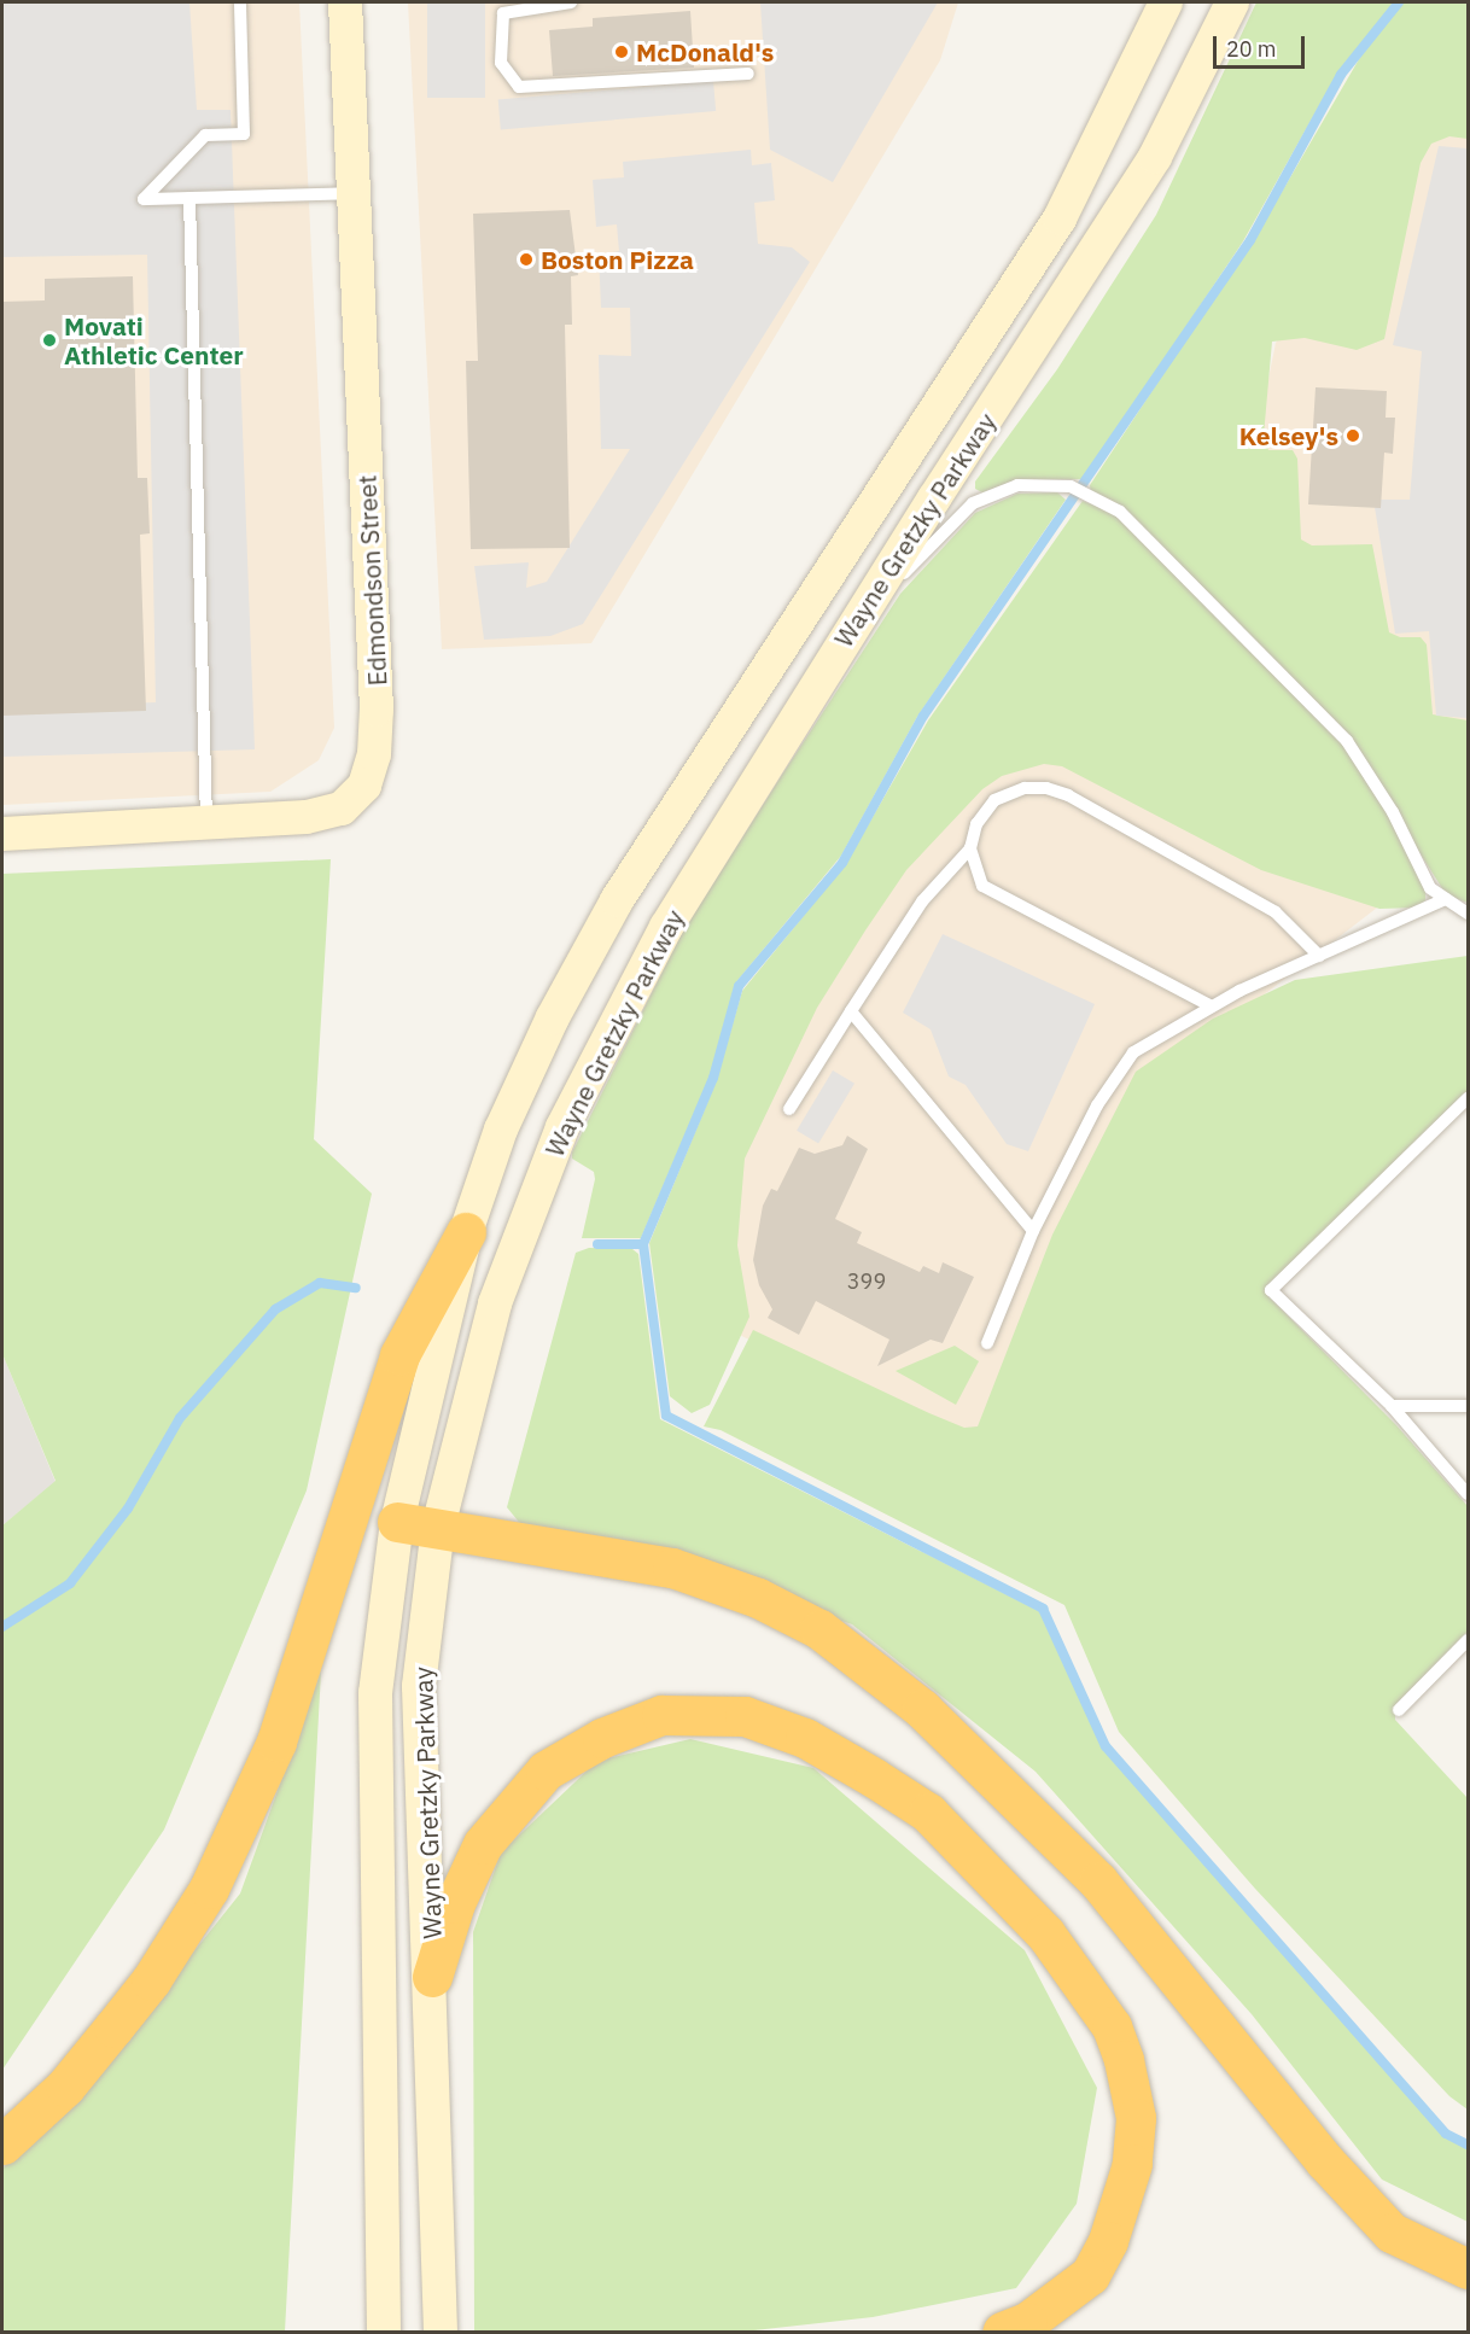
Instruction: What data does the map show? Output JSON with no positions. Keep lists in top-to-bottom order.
{
  "streets": {
    "main road": ["Wayne Gretzky Parkway", "Edmondson Street"]
  },
  "places": [
    "McDonald's",
    "Boston Pizza",
    "Movati Athletic Center",
    "Kelsey's"
  ],
  "house_numbers": ["399"],
  "scale_bar": "20 m"
}
